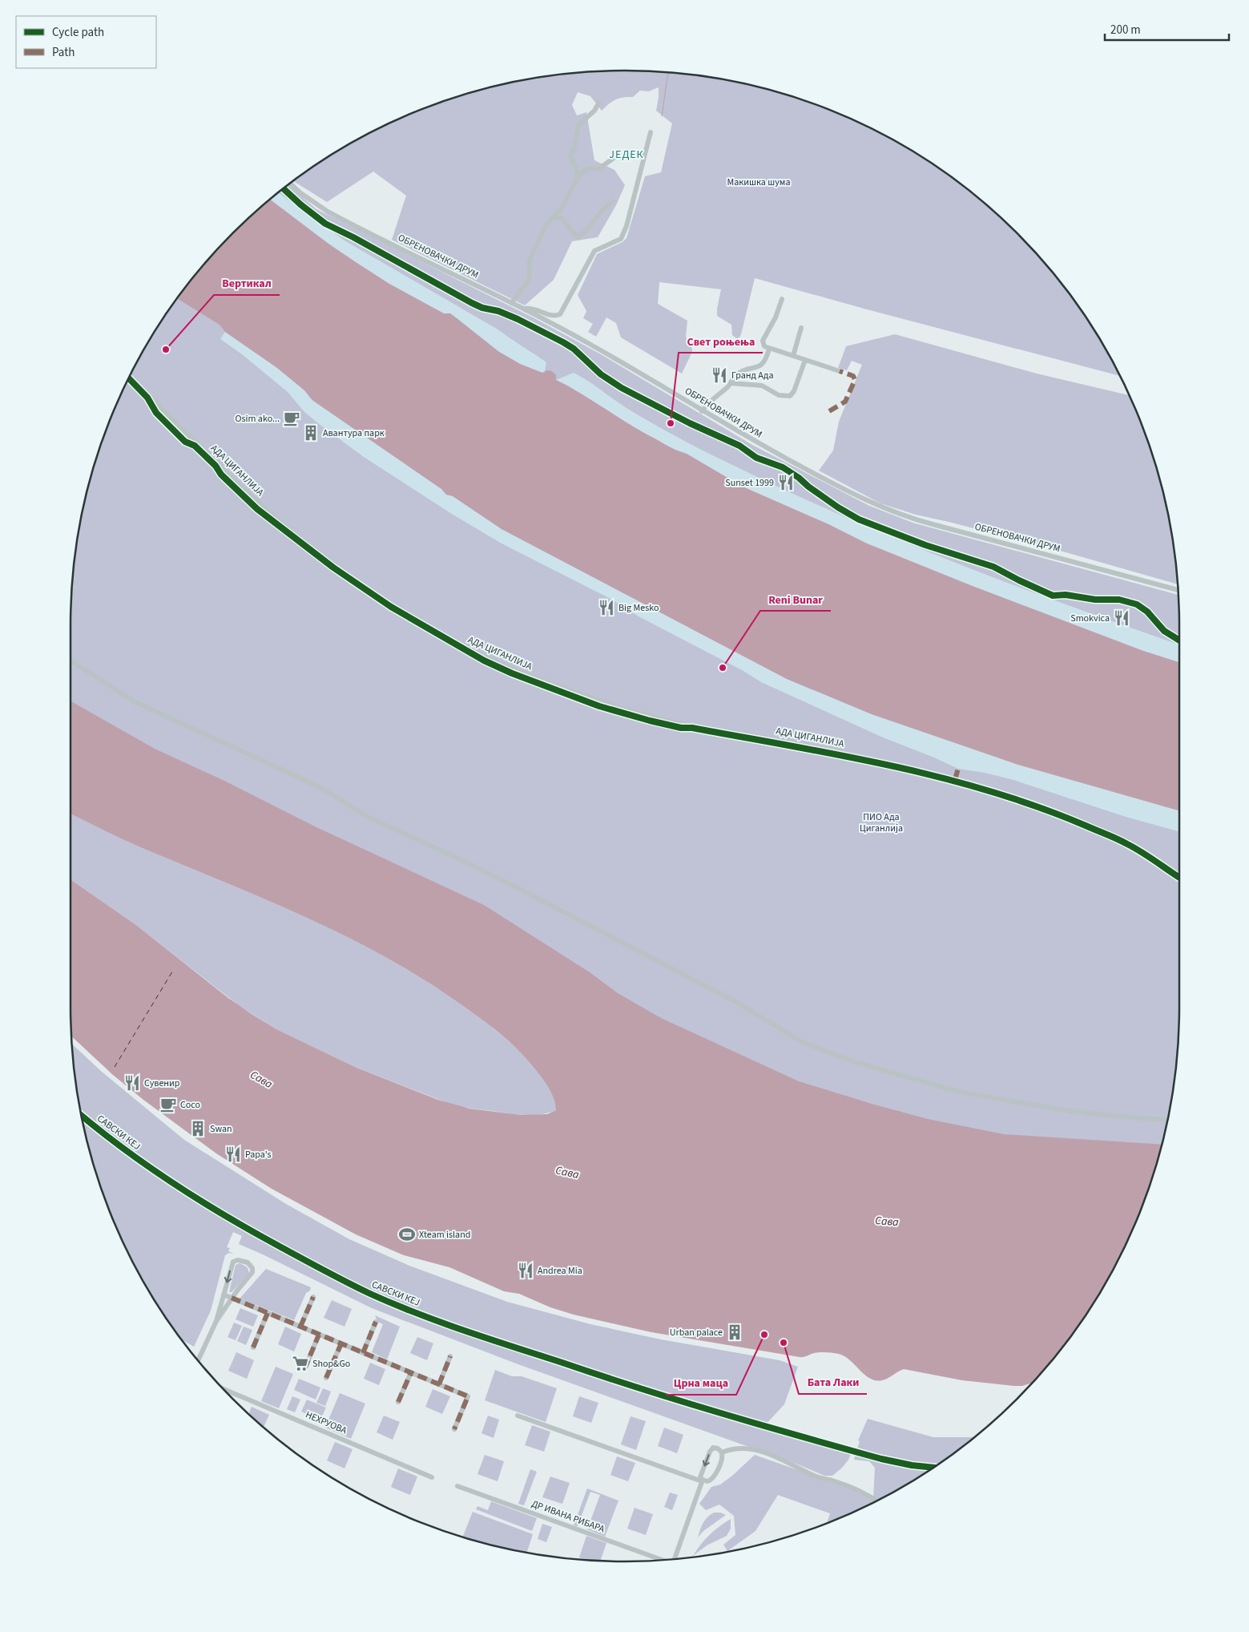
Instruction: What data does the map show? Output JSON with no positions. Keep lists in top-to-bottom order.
{
  "streets": {
    "street": [
      "ОБРЕНОВАЧКИ ДРУМ",
      "АДА ЦИГАНЛИЈА",
      "НЕХРУОВА",
      "ДР ИВАНА РИБАРА"
    ],
    "cycle path": ["САВСКИ КЕЈ"]
  },
  "districts": ["ЈЕДЕК"],
  "water": ["Сава"],
  "parks": ["Макишка шума", "ПИО Ада Циганлија"],
  "places": {
    "other": [
      "Вертикал",
      "Свет роњења",
      "Reni Bunar",
      "Црна маца",
      "Бата Лаки"
    ],
    "restaurant": [
      "Гранд Ада",
      "Sunset 1999",
      "Big Mesko",
      "Smokvica",
      "Сувенир",
      "Papa's",
      "Andrea Mia"
    ],
    "cafe": ["Osim ako...", "Coco"],
    "building": ["Авантура парк", "Swan", "Urban palace"],
    "sports": ["Xteam island"],
    "supermarket": ["Shop&Go"]
  },
  "legend": ["Cycle path", "Path"],
  "scale_bar": "200 m"
}
